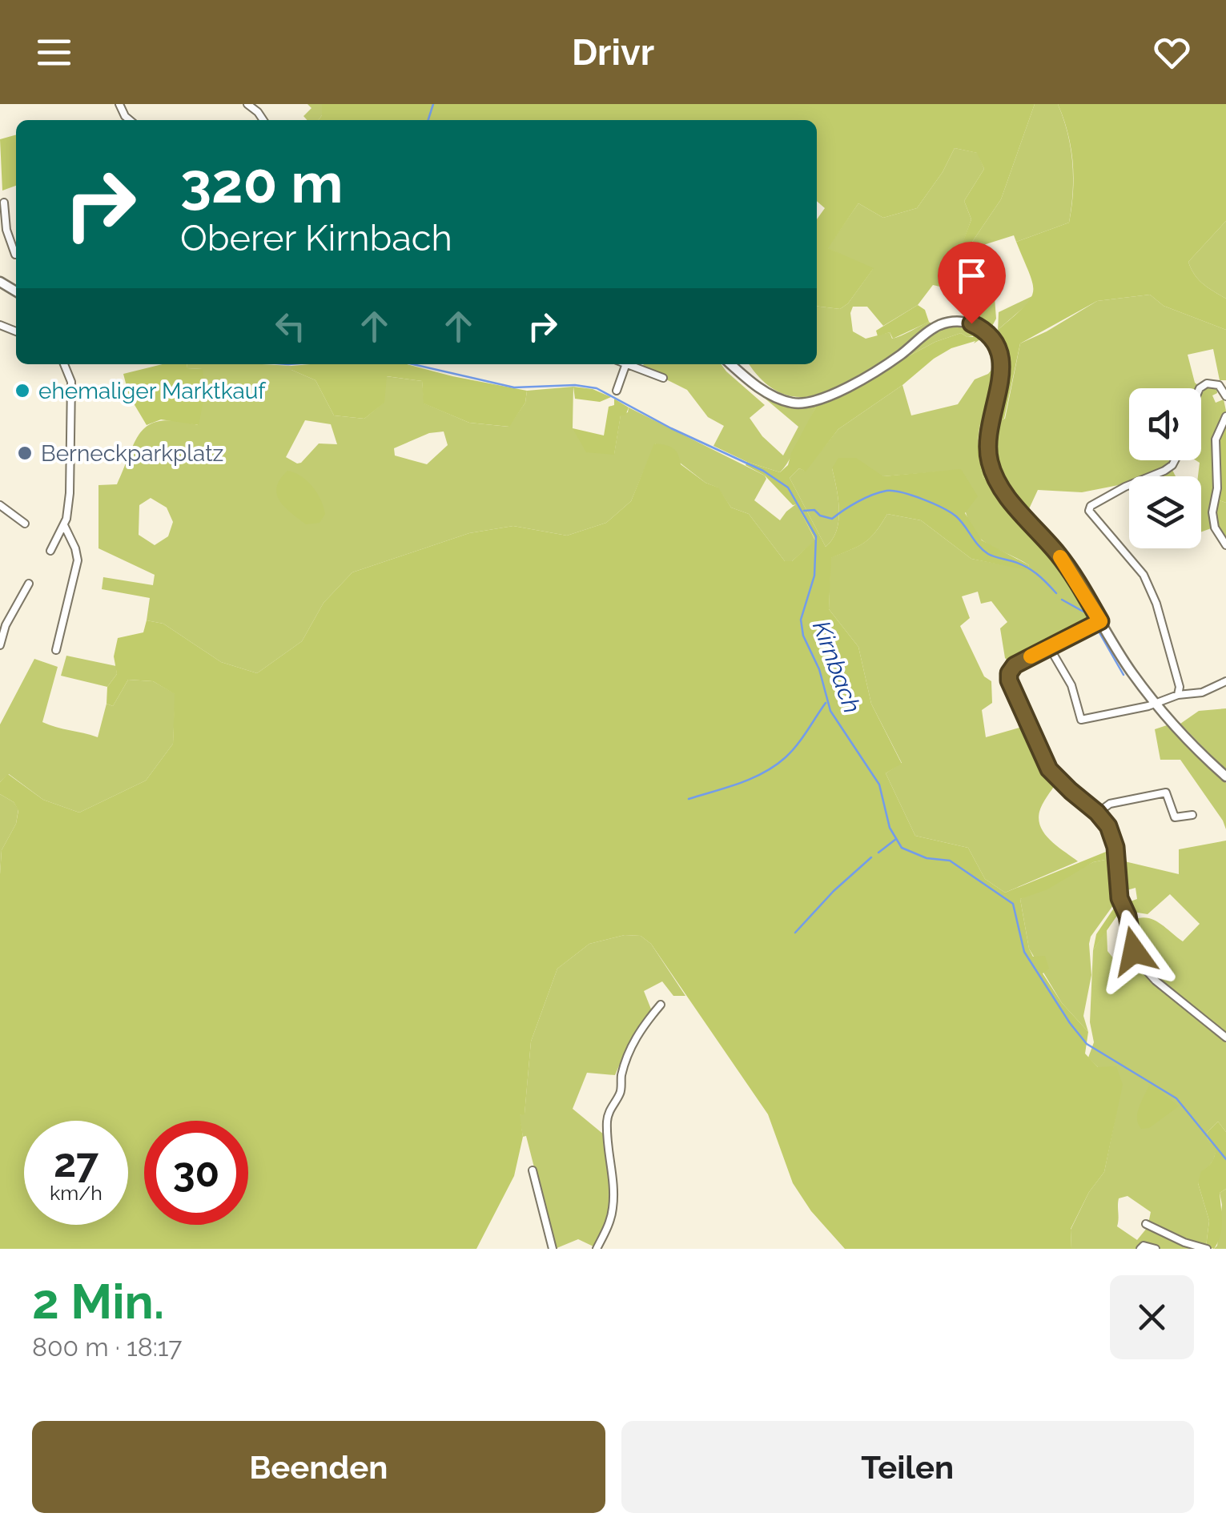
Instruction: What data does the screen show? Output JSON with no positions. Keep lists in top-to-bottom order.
{
  "water": ["Kirnbach"],
  "places": ["ehemaliger Marktkauf", "Berneckparkplatz"],
  "page": {
    "header": "Drivr",
    "turn": ["320 m", "Oberer Kirnbach"],
    "speed": "27 km/h",
    "limit": "30",
    "heading": ["2 Min.", "800 m · 18:17"],
    "buttons": ["Beenden", "Teilen"]
  }
}
